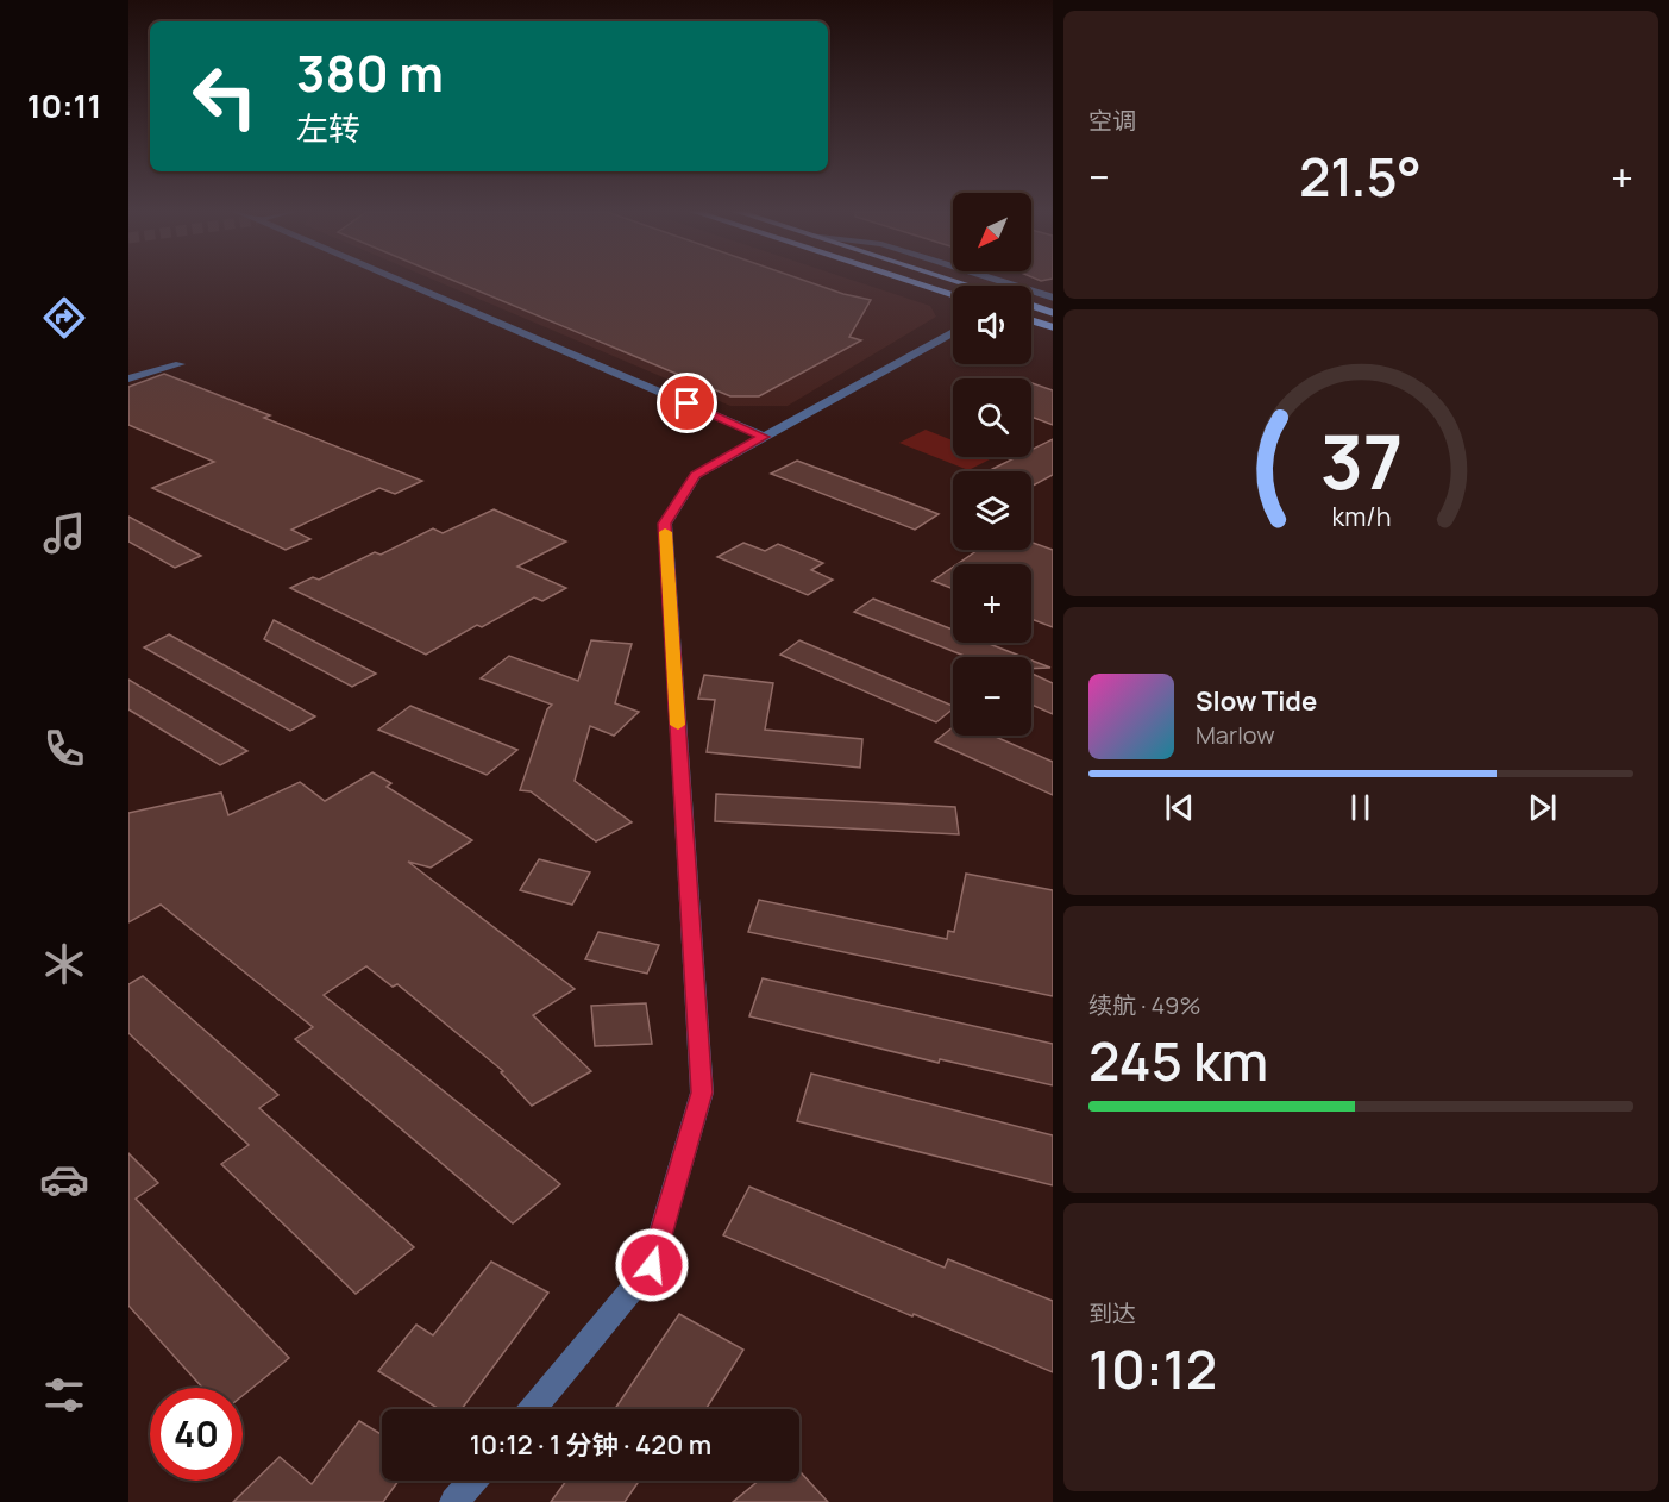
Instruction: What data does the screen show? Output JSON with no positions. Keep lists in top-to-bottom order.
{
  "north": "bottom left",
  "page": {
    "tabs": "10:11",
    "tile": [
      "空调",
      ["续航 · 49%", "245 km"],
      ["到达", "10:12"]
    ],
    "turn": ["380 m", "左转"],
    "heat": ["−", "21.5°", "+"],
    "map_buttons": ["+", "−"],
    "song": ["Slow Tide", "Marlow"],
    "limit": "40",
    "trip": "10:12 · 1 分钟 · 420 m",
    "gauge": ["37", "km/h"]
  }
}
